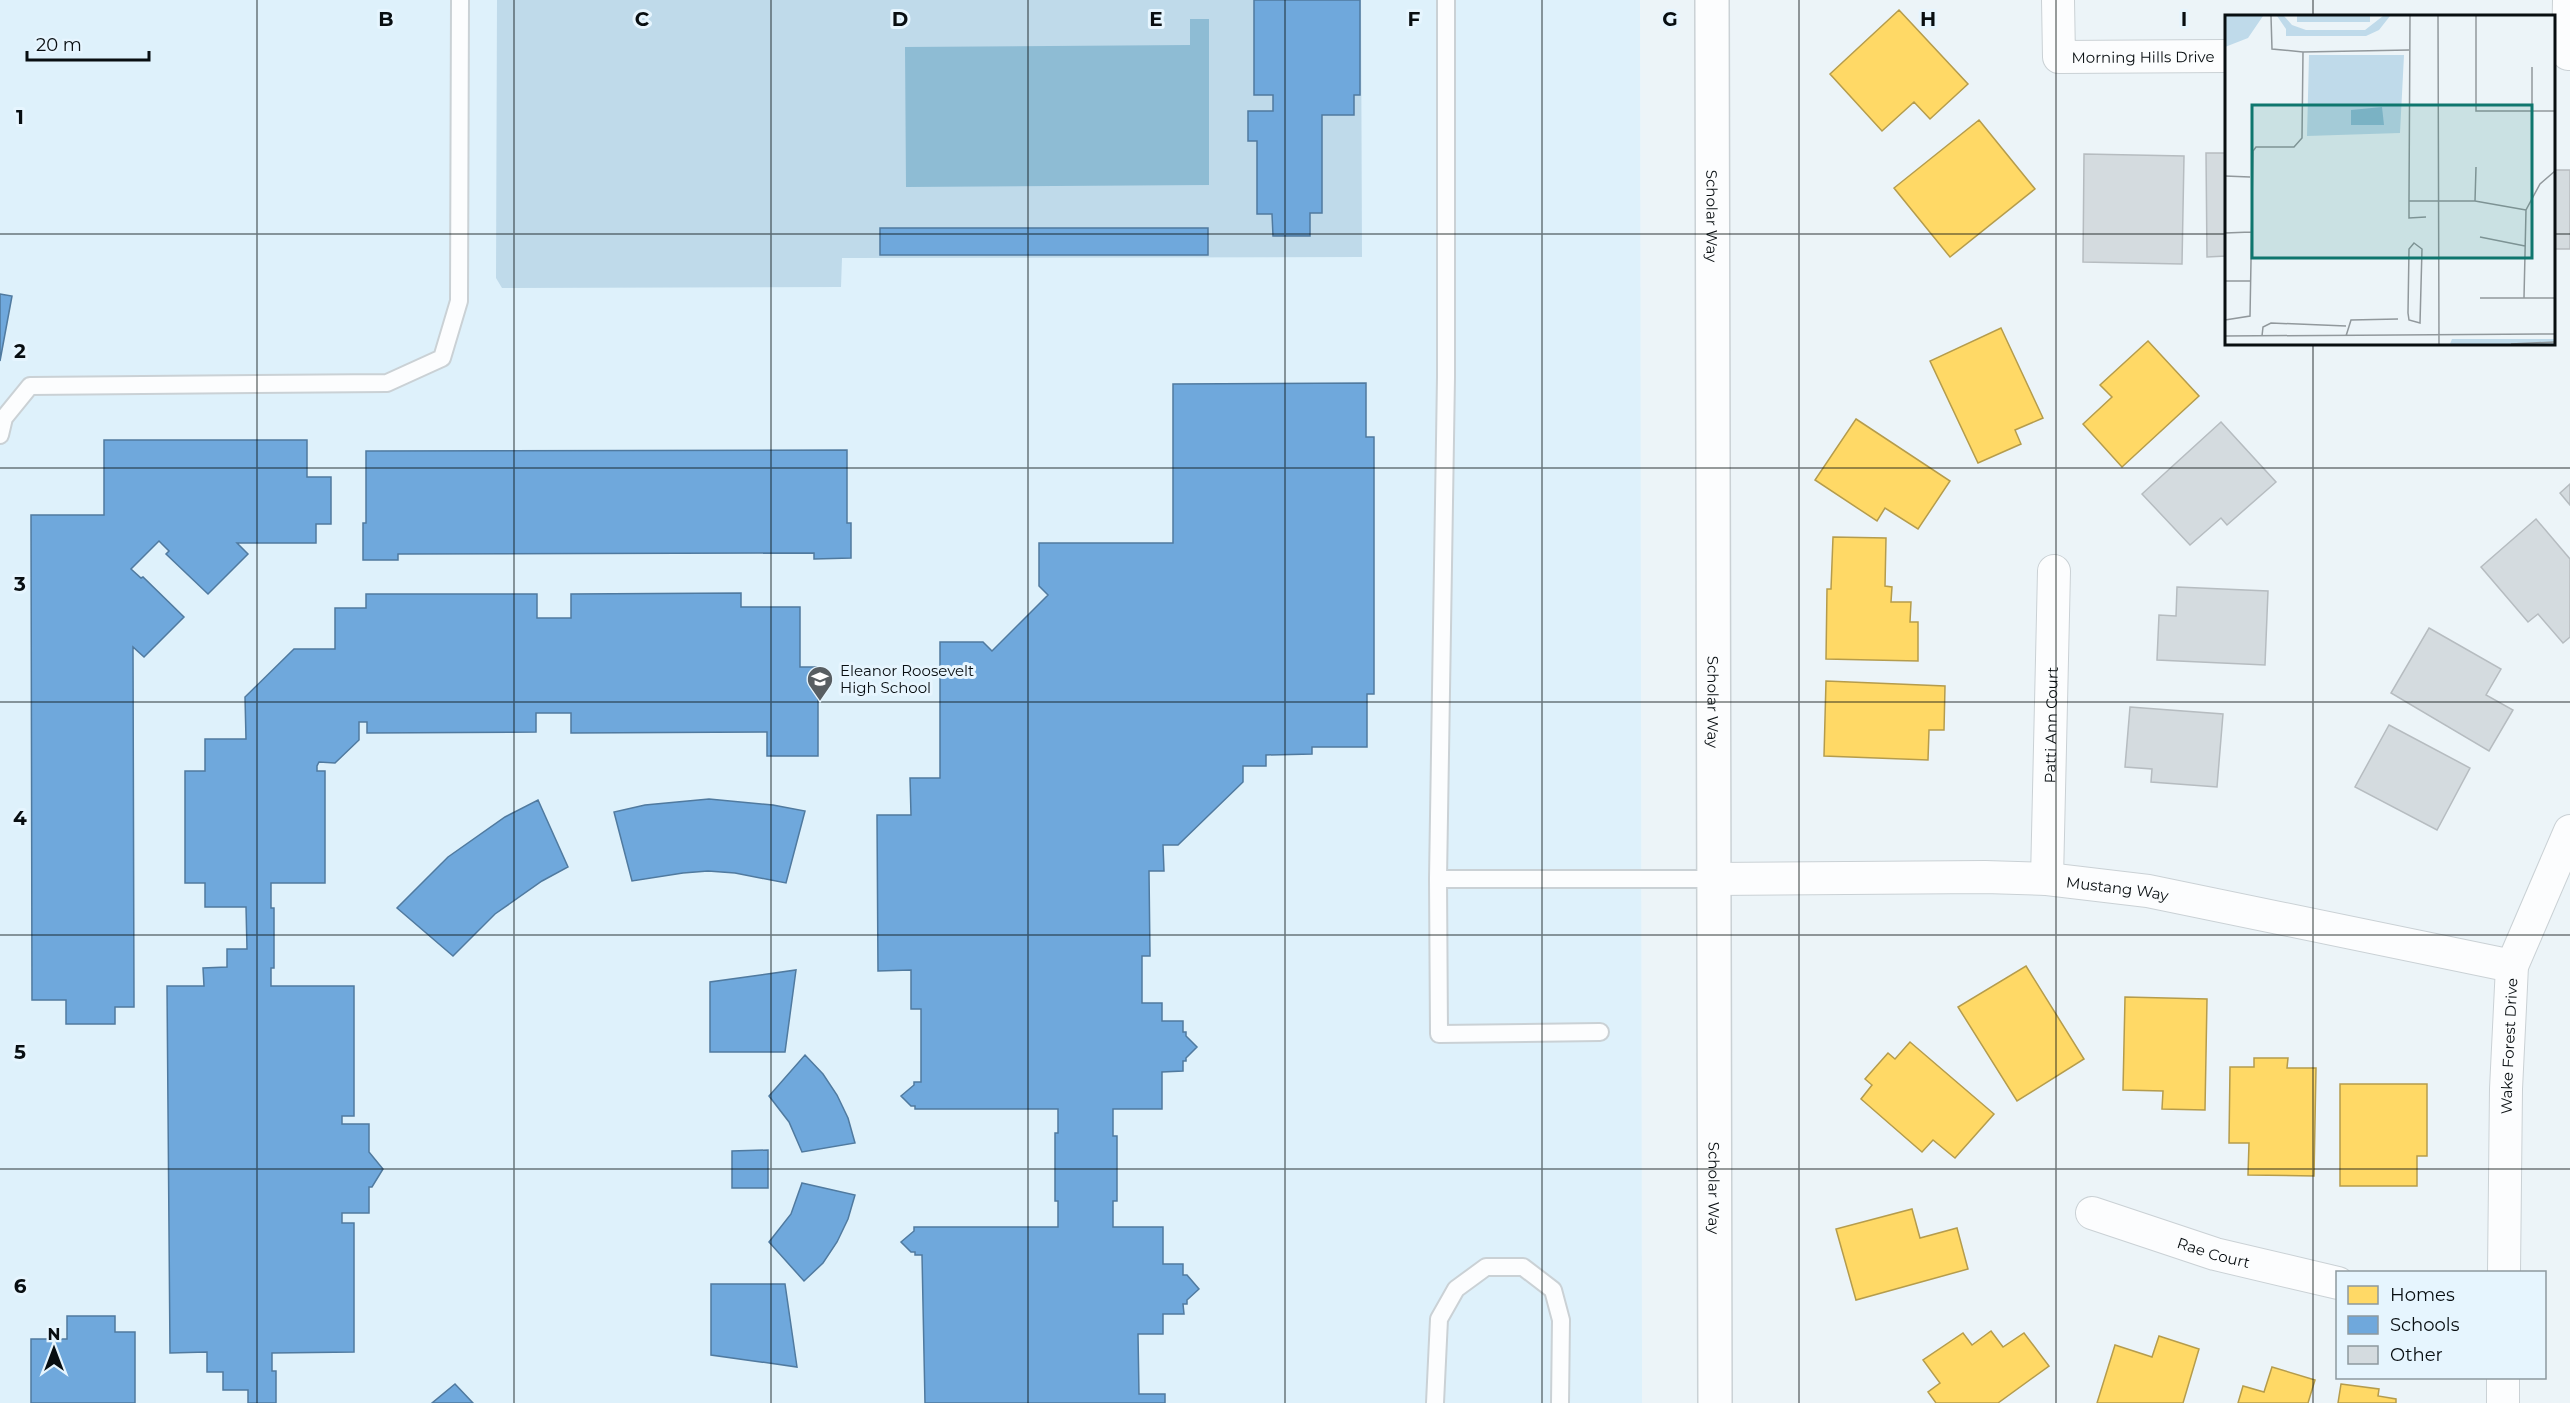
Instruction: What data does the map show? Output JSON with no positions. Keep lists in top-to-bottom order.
{
  "streets": {
    "street": [
      "Morning Hills Drive",
      "Scholar Way",
      "Patti Ann Court",
      "Mustang Way",
      "Wake Forest Drive",
      "Rae Court"
    ]
  },
  "crossings": [
    ["Scholar Way", "Mustang Way"],
    ["Patti Ann Court", "Mustang Way"],
    ["Mustang Way", "Wake Forest Drive"]
  ],
  "places": {
    "school or university": ["Eleanor Roosevelt High School"]
  },
  "legend": ["Homes", "Schools", "Other"],
  "scale_bar": "20 m",
  "north": "top",
  "grid": {
    "columns": [
      "B",
      "C",
      "D",
      "E",
      "F",
      "G",
      "H",
      "I"
    ],
    "rows": [
      "1",
      "2",
      "3",
      "4",
      "5",
      "6"
    ]
  }
}
